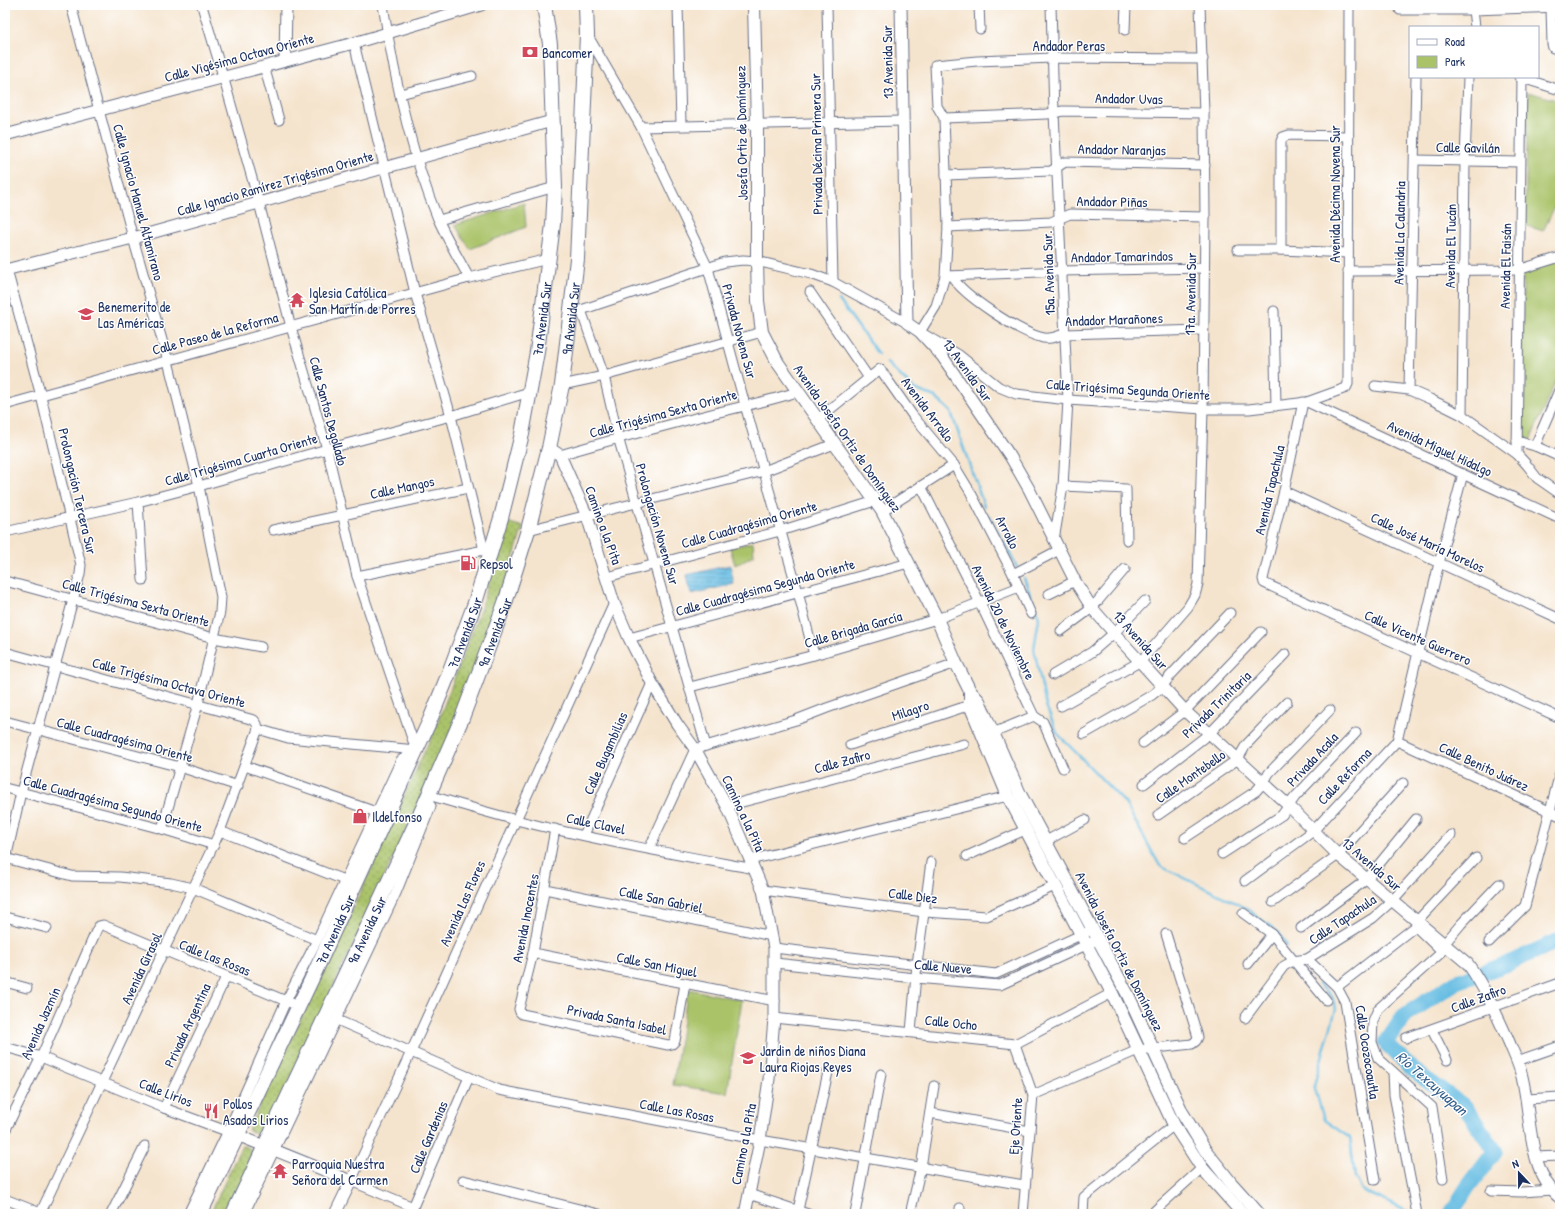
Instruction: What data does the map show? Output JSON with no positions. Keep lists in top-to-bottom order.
{
  "streets": {
    "main road": [
      "Josefa Ortiz de Domínguez",
      "7a Avenida Sur",
      "9a Avenida Sur",
      "Avenida Josefa Ortiz de Domínguez"
    ],
    "street": [
      "Andador Peras",
      "Calle Vigésima Octava Oriente",
      "13 Avenida Sur",
      "Andador Uvas",
      "Privada Décima Primera Sur",
      "Calle Gavilán",
      "Andador Naranjas",
      "Calle Ignacio Ramírez Trigésima Oriente",
      "Avenida Décima Novena Sur",
      "Andador Piñas",
      "Calle Ignacio Manuel Altamirano",
      "Avenida La Calandria",
      "Avenida El Tucán",
      "Andador Tamarindos",
      "Avenida El Faisán",
      "15a. Avenida Sur.",
      "17a. Avenida Sur",
      "Andador Marañones",
      "Privada Novena Sur",
      "Calle Paseo de la Reforma",
      "Calle Trigésima Segunda Oriente",
      "Avenida Arrollo",
      "Calle Santos Degollado",
      "Calle Trigésima Sexta Oriente",
      "Avenida Miguel Hidalgo",
      "Calle Trigésima Cuarta Oriente",
      "Calle Mangos",
      "Avenida Tapachula",
      "Prolongación Tercera Sur",
      "Prolongación Novena Sur",
      "Calle Cuadragésima Oriente",
      "Camino a la Pita",
      "Arrollo",
      "Calle José María Morelos",
      "Calle Cuadragésima Segunda Oriente",
      "Avenida 20 de Noviembre",
      "Calle Brigada García",
      "Calle Vicente Guerrero",
      "Calle Trigésima Octava Oriente",
      "Privada Trinitaria",
      "Milagro",
      "Calle Bugambilias",
      "Privada Acala",
      "Calle Zafiro",
      "Calle Benito Juárez",
      "Calle Montebello",
      "Calle Reforma",
      "Calle Cuadragésima Segundo Oriente",
      "Calle Clavel",
      "Calle Diez",
      "Calle San Gabriel",
      "Avenida Las Flores",
      "Avenida Inocentes",
      "Calle Tapachula",
      "Calle Las Rosas",
      "Calle San Miguel",
      "Calle Nueve",
      "Avenida Girasol",
      "Privada Santa Isabel",
      "Calle Ocho",
      "Avenida Jazmín",
      "Privada Argentina",
      "Calle Ocozocoautla",
      "Calle Lirios",
      "Eje Oriente",
      "Calle Gardenias"
    ]
  },
  "crossings": [
    ["Andador Peras", "Andador Uvas"],
    ["Andador Peras", "15a. Avenida Sur."],
    ["Andador Peras", "17a. Avenida Sur"],
    ["Calle Vigésima Octava Oriente", "Calle Ignacio Manuel Altamirano"],
    ["Calle Vigésima Octava Oriente", "Calle Santos Degollado"],
    ["13 Avenida Sur", "15a. Avenida Sur."],
    ["13 Avenida Sur", "17a. Avenida Sur"],
    ["13 Avenida Sur", "Calle Trigésima Segunda Oriente"],
    ["13 Avenida Sur", "Privada Trinitaria"],
    ["13 Avenida Sur", "Privada Acala"],
    ["13 Avenida Sur", "Calle Zafiro"],
    ["13 Avenida Sur", "Calle Montebello"],
    ["13 Avenida Sur", "Calle Reforma"],
    ["13 Avenida Sur", "Calle Tapachula"],
    ["Andador Uvas", "15a. Avenida Sur."],
    ["Andador Uvas", "17a. Avenida Sur"],
    ["Josefa Ortiz de Domínguez", "Avenida Josefa Ortiz de Domínguez"],
    ["Calle Gavilán", "Avenida La Calandria"],
    ["Calle Gavilán", "Avenida El Tucán"],
    ["Calle Gavilán", "Avenida El Faisán"],
    ["Andador Naranjas", "15a. Avenida Sur."],
    ["Andador Naranjas", "17a. Avenida Sur"],
    ["Calle Ignacio Ramírez Trigésima Oriente", "Calle Ignacio Manuel Altamirano"],
    ["Calle Ignacio Ramírez Trigésima Oriente", "7a Avenida Sur"],
    ["Calle Ignacio Ramírez Trigésima Oriente", "Calle Santos Degollado"],
    ["Calle Ignacio Ramírez Trigésima Oriente", "Prolongación Tercera Sur"],
    ["Avenida Décima Novena Sur", "Calle Trigésima Segunda Oriente"],
    ["Andador Piñas", "15a. Avenida Sur."],
    ["Andador Piñas", "17a. Avenida Sur"],
    ["Calle Ignacio Manuel Altamirano", "Calle Paseo de la Reforma"],
    ["Calle Ignacio Manuel Altamirano", "Calle Trigésima Sexta Oriente"],
    ["Calle Ignacio Manuel Altamirano", "Calle Trigésima Cuarta Oriente"],
    ["Calle Ignacio Manuel Altamirano", "Calle Cuadragésima Oriente"],
    ["Calle Ignacio Manuel Altamirano", "Calle Trigésima Octava Oriente"],
    ["Calle Ignacio Manuel Altamirano", "Calle Cuadragésima Segundo Oriente"],
    ["Andador Tamarindos", "15a. Avenida Sur."],
    ["Andador Tamarindos", "17a. Avenida Sur"],
    ["Andador Tamarindos", "Andador Marañones"],
    ["15a. Avenida Sur.", "Andador Marañones"],
    ["15a. Avenida Sur.", "Calle Trigésima Segunda Oriente"],
    ["17a. Avenida Sur", "Andador Marañones"],
    ["17a. Avenida Sur", "Calle Trigésima Segunda Oriente"],
    ["7a Avenida Sur", "Calle Paseo de la Reforma"],
    ["7a Avenida Sur", "Calle Santos Degollado"],
    ["7a Avenida Sur", "Calle Trigésima Cuarta Oriente"],
    ["7a Avenida Sur", "Calle Las Rosas"],
    ["7a Avenida Sur", "Calle Lirios"],
    ["9a Avenida Sur", "Privada Novena Sur"],
    ["9a Avenida Sur", "Calle Trigésima Sexta Oriente"],
    ["9a Avenida Sur", "Prolongación Novena Sur"],
    ["9a Avenida Sur", "Camino a la Pita"],
    ["9a Avenida Sur", "Calle Lirios"],
    ["Privada Novena Sur", "Calle Trigésima Sexta Oriente"],
    ["Privada Novena Sur", "Calle Cuadragésima Oriente"],
    ["Privada Novena Sur", "Calle Cuadragésima Segunda Oriente"],
    ["Privada Novena Sur", "Calle Brigada García"],
    ["Calle Paseo de la Reforma", "Calle Santos Degollado"],
    ["Calle Paseo de la Reforma", "Prolongación Tercera Sur"],
    ["Calle Trigésima Segunda Oriente", "Avenida Miguel Hidalgo"],
    ["Calle Trigésima Segunda Oriente", "Avenida Tapachula"],
    ["Avenida Arrollo", "Calle Cuadragésima Oriente"],
    ["Avenida Arrollo", "Arrollo"],
    ["Calle Santos Degollado", "Calle Trigésima Cuarta Oriente"],
    ["Calle Santos Degollado", "Calle Mangos"],
    ["Calle Trigésima Sexta Oriente", "Avenida Josefa Ortiz de Domínguez"],
    ["Calle Trigésima Sexta Oriente", "Prolongación Tercera Sur"],
    ["Calle Trigésima Sexta Oriente", "Prolongación Novena Sur"],
    ["Calle Trigésima Sexta Oriente", "Camino a la Pita"],
    ["Avenida Josefa Ortiz de Domínguez", "Calle Cuadragésima Oriente"],
    ["Avenida Josefa Ortiz de Domínguez", "Calle Cuadragésima Segunda Oriente"],
    ["Avenida Josefa Ortiz de Domínguez", "Calle Brigada García"],
    ["Avenida Josefa Ortiz de Domínguez", "Milagro"],
    ["Avenida Josefa Ortiz de Domínguez", "Calle Diez"],
    ["Avenida Josefa Ortiz de Domínguez", "Calle Nueve"],
    ["Avenida Miguel Hidalgo", "Avenida Tapachula"],
    ["Calle Trigésima Cuarta Oriente", "Prolongación Tercera Sur"],
    ["Avenida Tapachula", "Calle José María Morelos"],
    ["Avenida Tapachula", "Calle Vicente Guerrero"],
    ["Prolongación Tercera Sur", "Calle Cuadragésima Oriente"],
    ["Prolongación Tercera Sur", "Calle Trigésima Octava Oriente"],
    ["Prolongación Tercera Sur", "Calle Cuadragésima Segundo Oriente"],
    ["Prolongación Novena Sur", "Calle Cuadragésima Oriente"],
    ["Prolongación Novena Sur", "Calle Cuadragésima Segunda Oriente"],
    ["Prolongación Novena Sur", "Calle Brigada García"],
    ["Calle Cuadragésima Oriente", "Camino a la Pita"],
    ["Calle Cuadragésima Oriente", "Arrollo"],
    ["Calle Cuadragésima Oriente", "Avenida 20 de Noviembre"],
    ["Calle Cuadragésima Oriente", "Avenida Girasol"],
    ["Camino a la Pita", "Calle Cuadragésima Segunda Oriente"],
    ["Camino a la Pita", "Calle Bugambilias"],
    ["Camino a la Pita", "Calle Zafiro"],
    ["Camino a la Pita", "Calle Clavel"],
    ["Camino a la Pita", "Calle Diez"],
    ["Camino a la Pita", "Calle San Gabriel"],
    ["Camino a la Pita", "Avenida Las Flores"],
    ["Camino a la Pita", "Calle Las Rosas"],
    ["Camino a la Pita", "Calle San Miguel"],
    ["Camino a la Pita", "Calle Nueve"],
    ["Camino a la Pita", "Calle Ocho"],
    ["Arrollo", "Calle Brigada García"],
    ["Avenida 20 de Noviembre", "Calle Brigada García"],
    ["Calle Trigésima Octava Oriente", "Avenida Girasol"],
    ["Calle Bugambilias", "Calle Clavel"],
    ["Calle Benito Juárez", "Calle Reforma"],
    ["Calle Cuadragésima Segundo Oriente", "Avenida Girasol"],
    ["Calle Clavel", "Avenida Las Flores"],
    ["Calle Clavel", "Avenida Inocentes"],
    ["Calle San Gabriel", "Avenida Inocentes"],
    ["Avenida Las Flores", "Calle Las Rosas"],
    ["Avenida Las Flores", "Calle Lirios"],
    ["Avenida Inocentes", "Calle San Miguel"],
    ["Avenida Inocentes", "Privada Santa Isabel"],
    ["Calle Tapachula", "Calle Ocozocoautla"],
    ["Calle Las Rosas", "Avenida Girasol"],
    ["Calle Las Rosas", "Avenida Jazmín"],
    ["Calle Las Rosas", "Privada Argentina"],
    ["Calle Las Rosas", "Eje Oriente"],
    ["Calle Las Rosas", "Calle Gardenias"],
    ["Calle San Miguel", "Privada Santa Isabel"],
    ["Avenida Girasol", "Calle Lirios"],
    ["Calle Ocho", "Eje Oriente"],
    ["Avenida Jazmín", "Calle Lirios"],
    ["Privada Argentina", "Calle Lirios"],
    ["Calle Lirios", "Calle Gardenias"]
  ],
  "water": ["Río Texcuyuapan"],
  "places": {
    "bank": ["Bancomer"],
    "temple": ["Iglesia Católica San Martín de Porres", "Parroquia Nuestra Señora del Carmen"],
    "school or university": ["Benemerito de Las Américas", "Jardin de niños Diana Laura Riojas Reyes"],
    "fuel station": ["Repsol"],
    "shop": ["Ildelfonso"],
    "restaurant": ["Pollos Asados Lirios"]
  },
  "legend": ["Road", "Park"],
  "north": "top"
}
